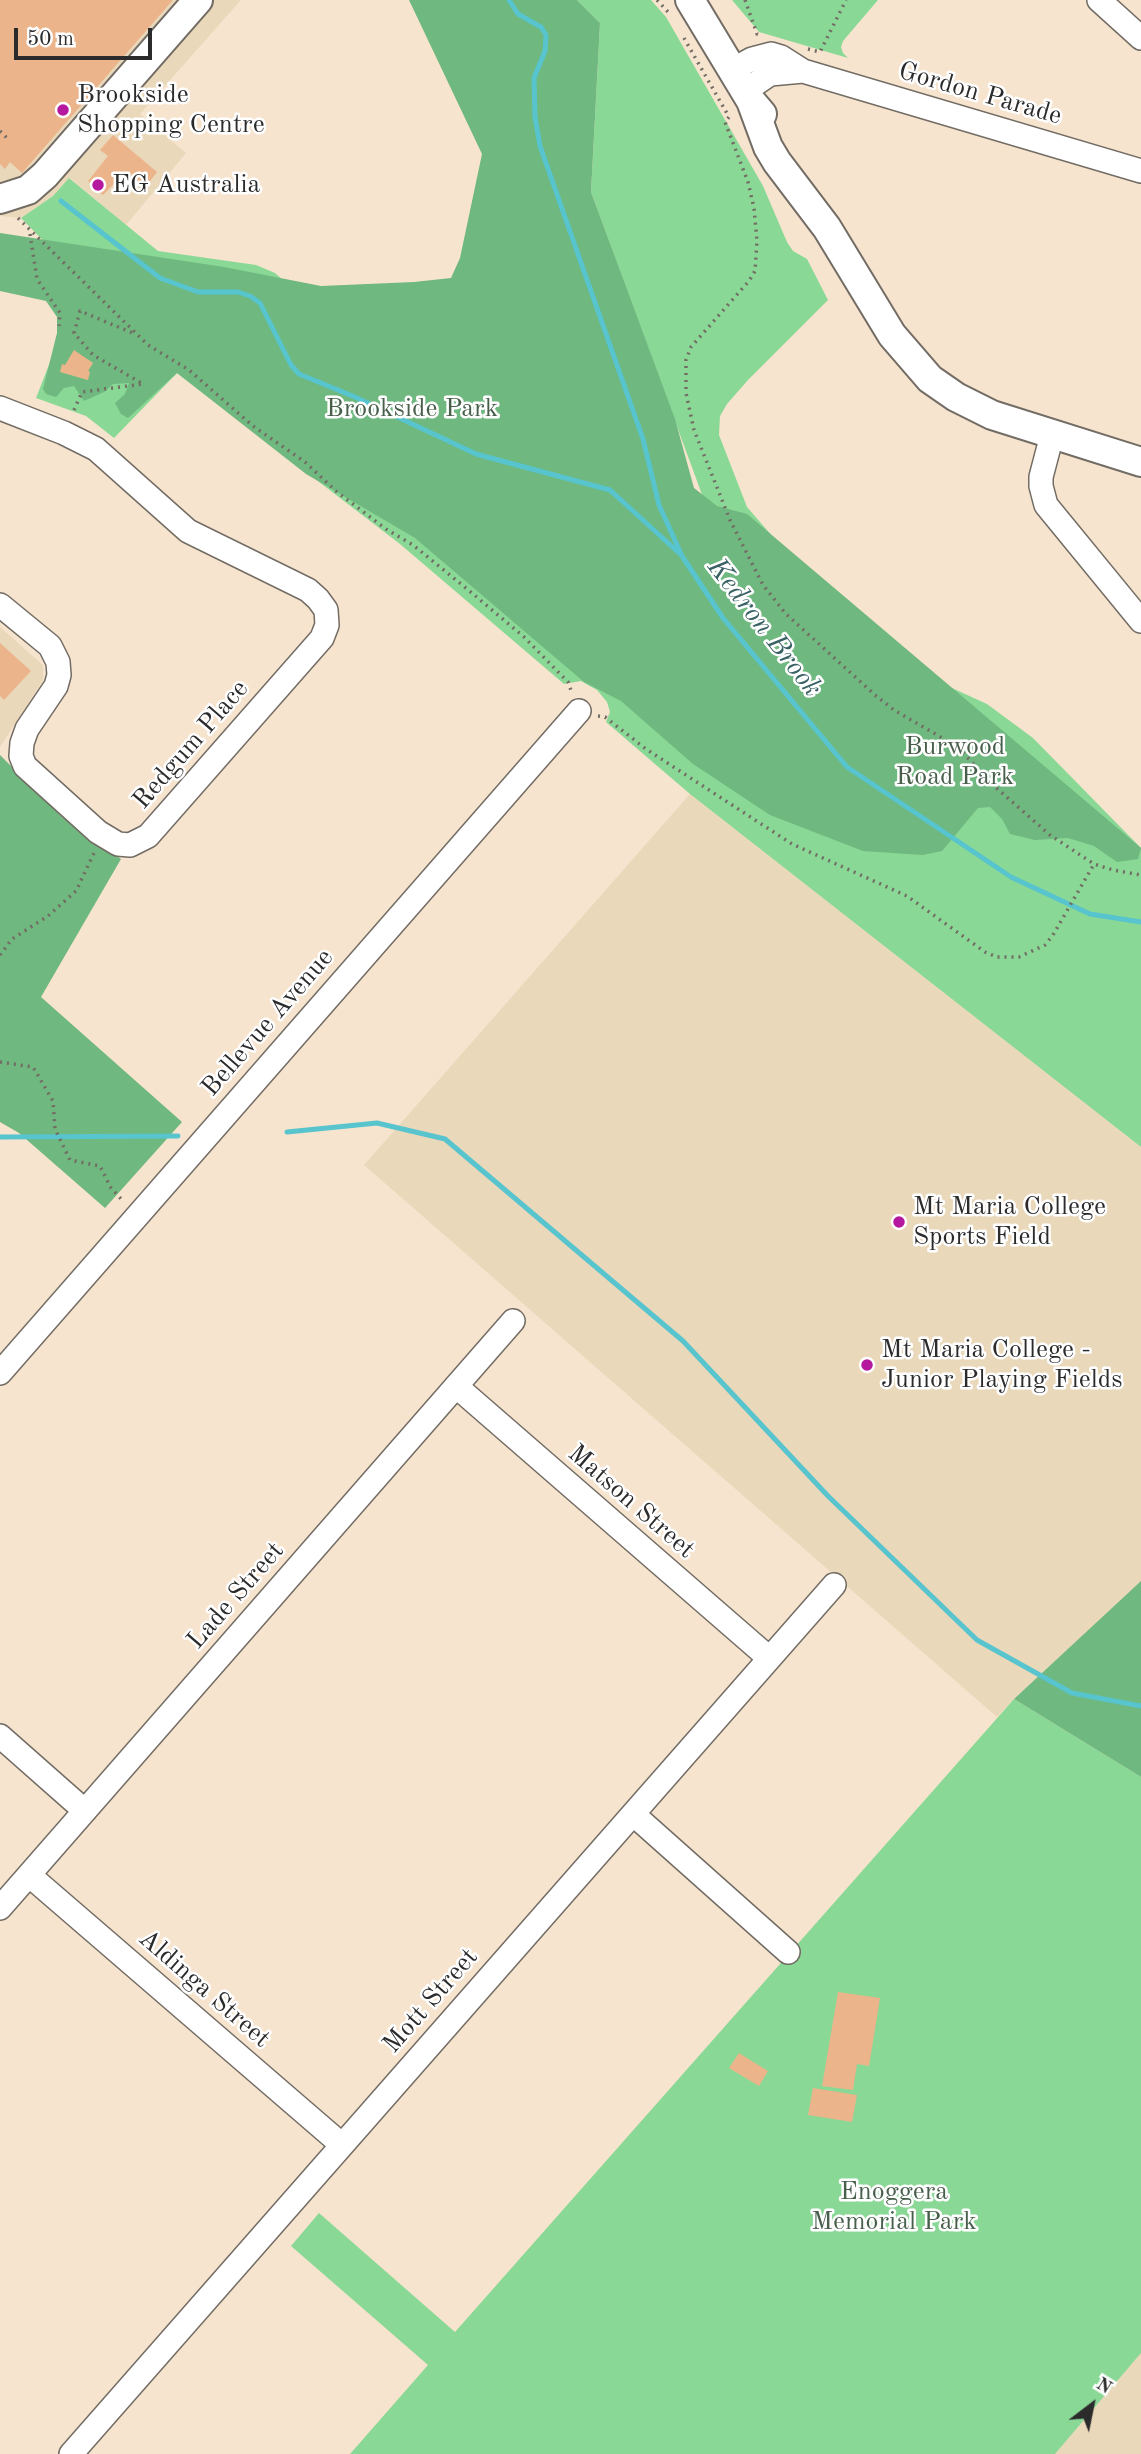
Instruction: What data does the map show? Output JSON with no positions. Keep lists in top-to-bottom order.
{
  "streets": {
    "street": [
      "Gordon Parade",
      "Redgum Place",
      "Bellevue Avenue",
      "Matson Street",
      "Lade Street",
      "Aldinga Street",
      "Mott Street"
    ]
  },
  "crossings": [
    ["Matson Street", "Lade Street"],
    ["Matson Street", "Mott Street"],
    ["Lade Street", "Aldinga Street"],
    ["Aldinga Street", "Mott Street"]
  ],
  "water": ["Kedron Brook"],
  "parks": ["Brookside Park", "Burwood Road Park", "Enoggera Memorial Park"],
  "places": [
    "Brookside Shopping Centre",
    "EG Australia",
    "Mt Maria College Sports Field",
    "Mt Maria College - Junior Playing Fields"
  ],
  "scale_bar": "50 m",
  "north": "top right"
}
